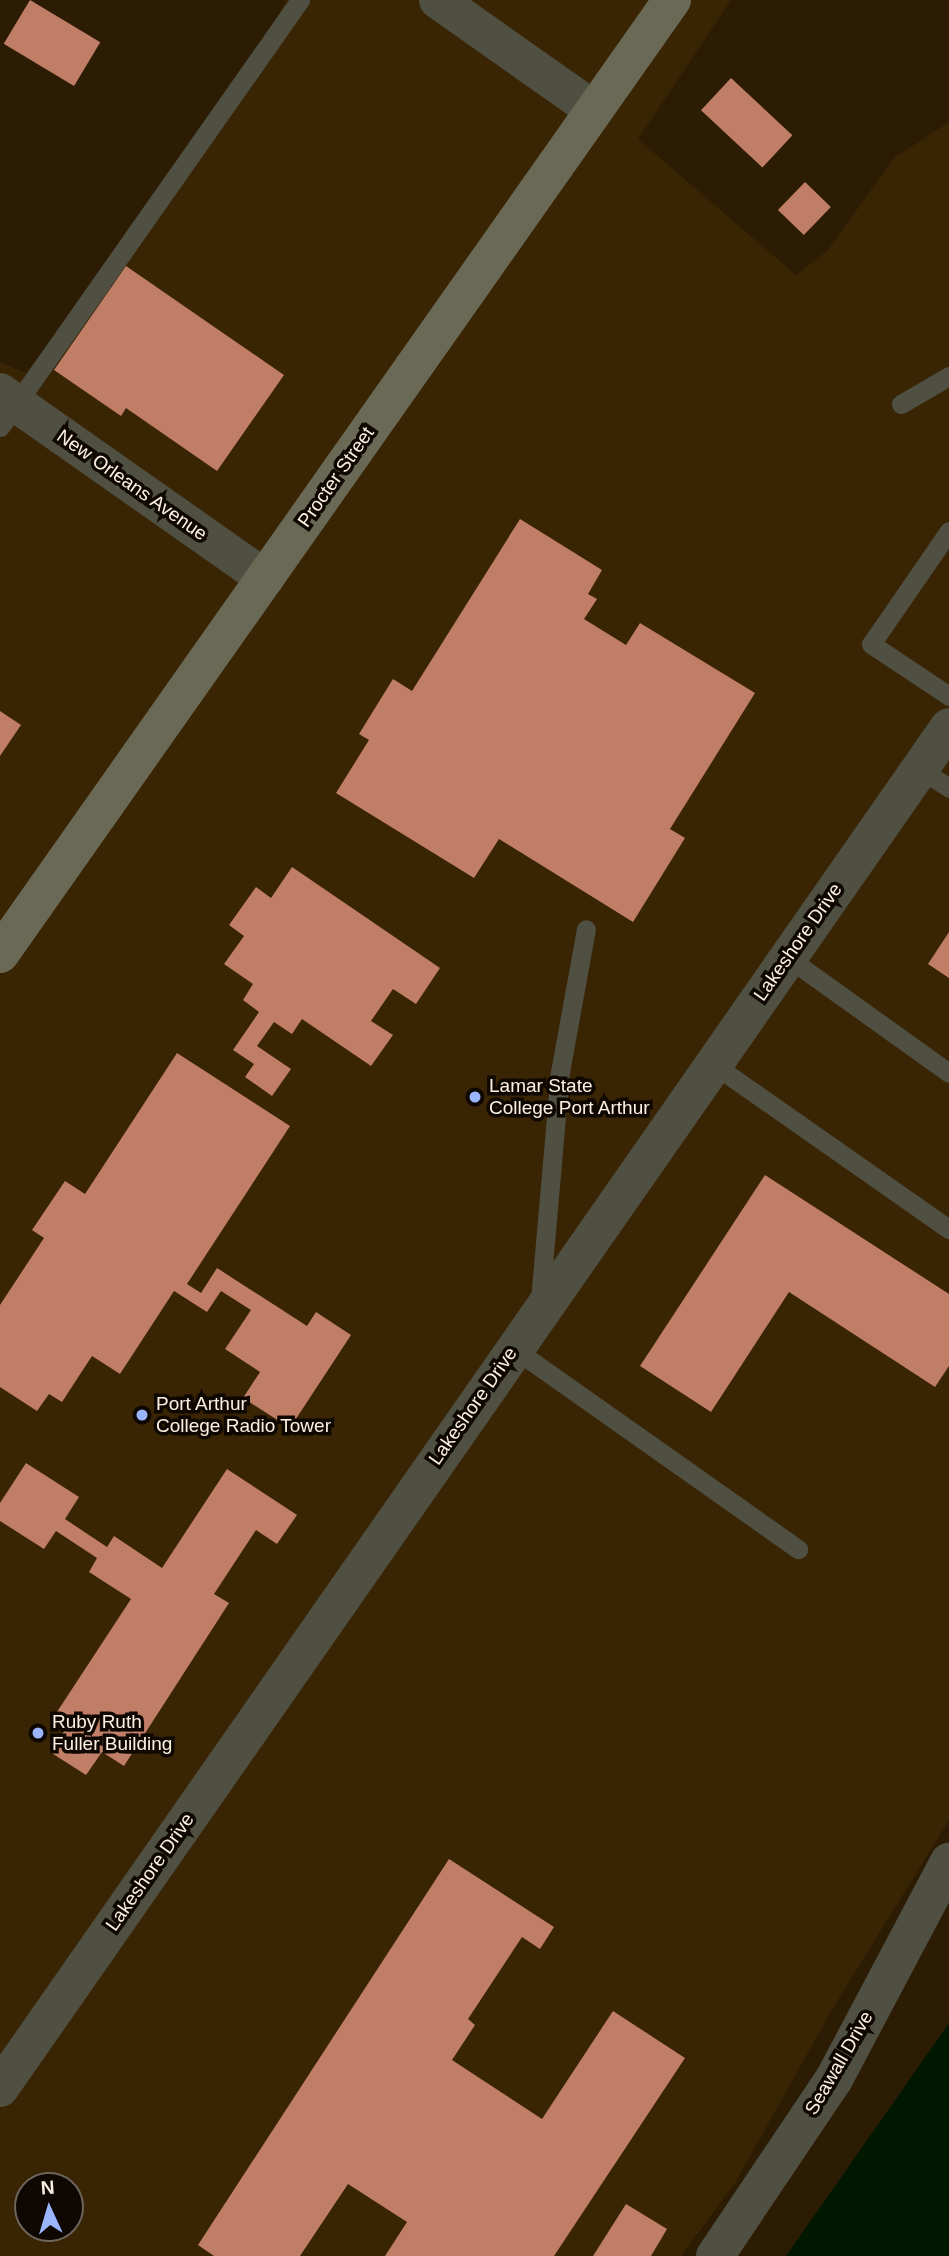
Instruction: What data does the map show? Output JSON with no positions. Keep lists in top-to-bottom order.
{
  "streets": {
    "main road": ["Procter Street"],
    "street": ["New Orleans Avenue", "Lakeshore Drive", "Seawall Drive"]
  },
  "crossings": [
    ["Procter Street", "New Orleans Avenue"]
  ],
  "places": ["Lamar State College Port Arthur", "Port Arthur College Radio Tower", "Ruby Ruth Fuller Building"],
  "north": "top"
}
